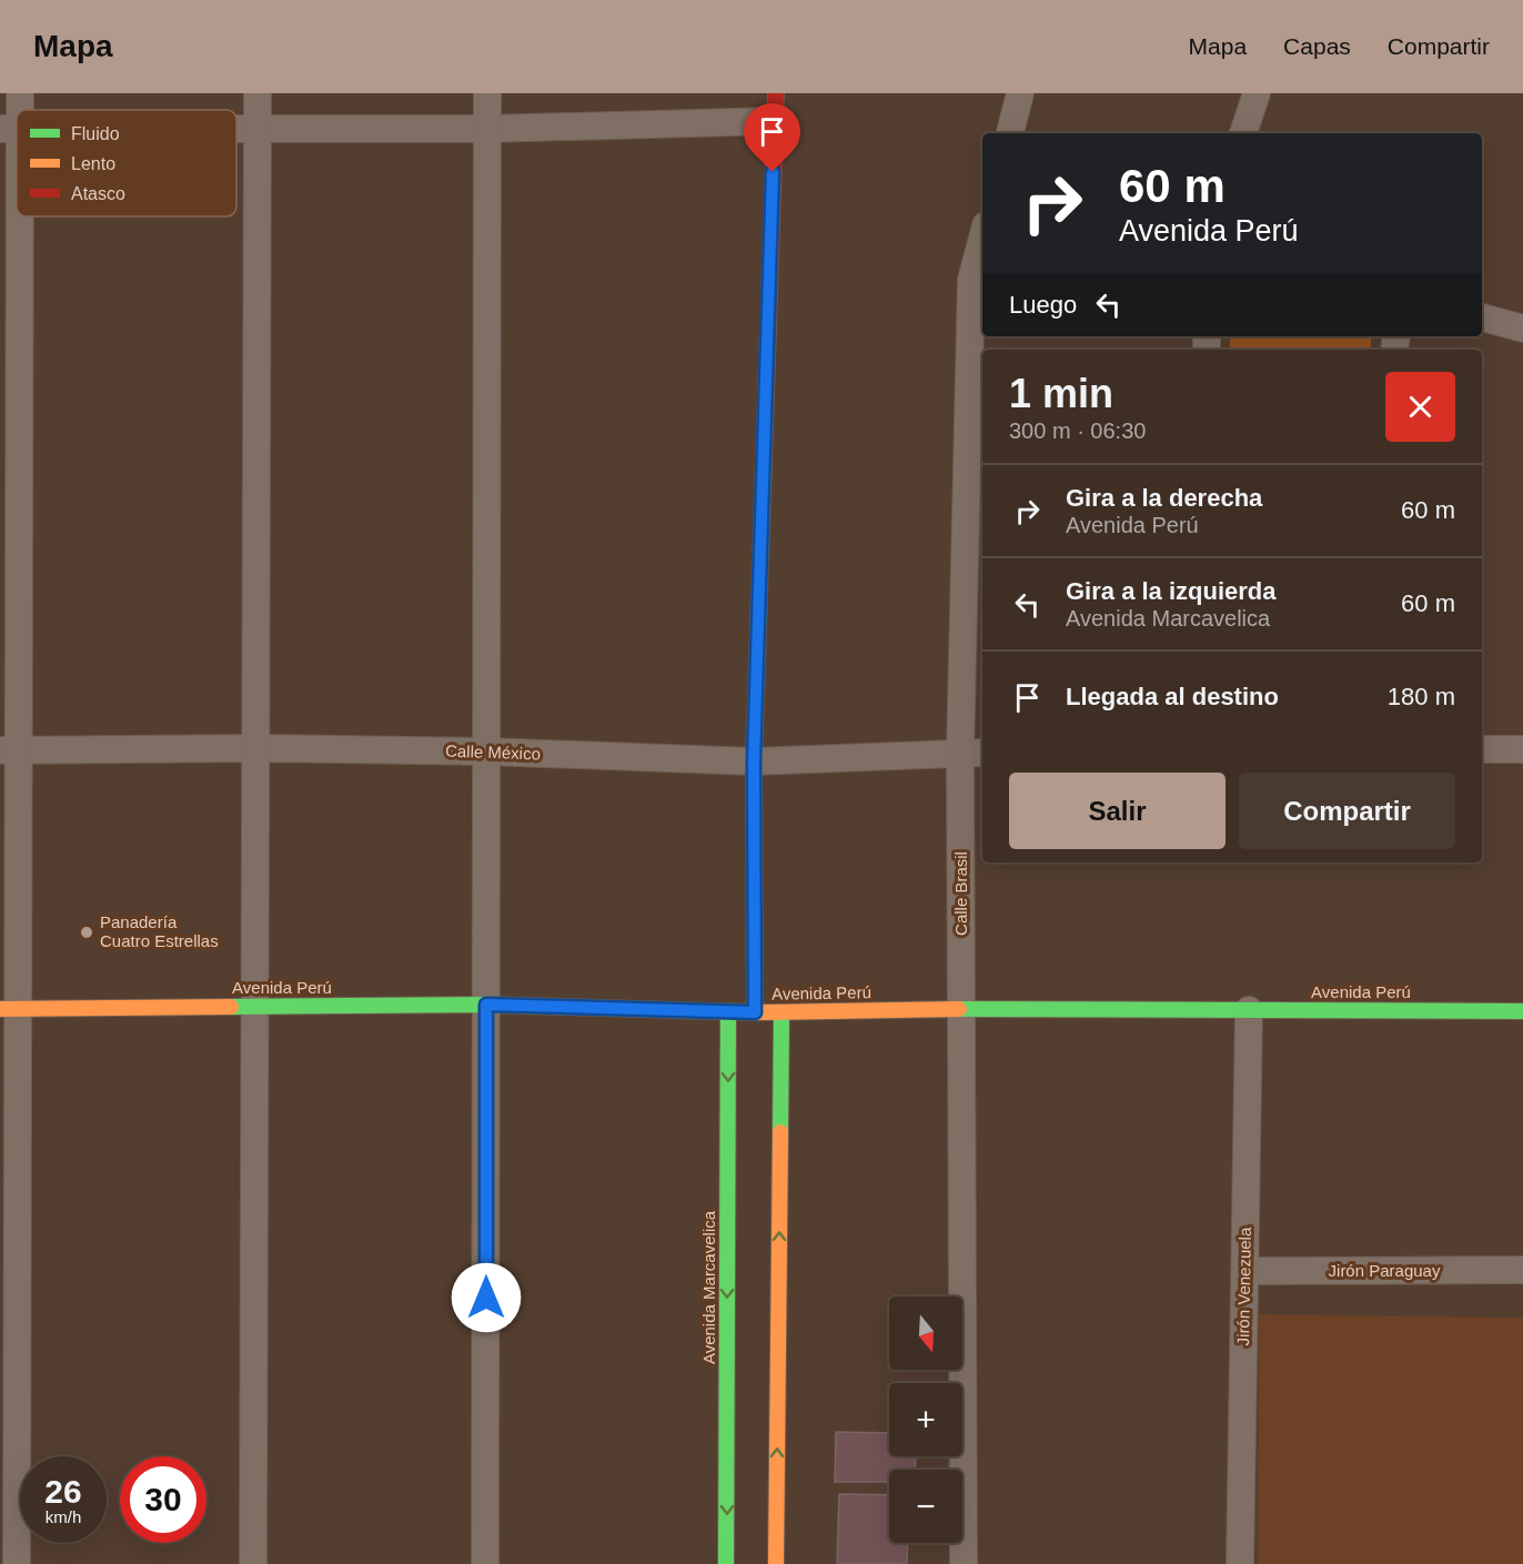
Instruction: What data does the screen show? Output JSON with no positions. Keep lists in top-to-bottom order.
{
  "streets": {
    "street": [
      "Calle México",
      "Calle Brasil",
      "Avenida Perú",
      "Jirón Paraguay",
      "Jirón Venezuela",
      "Avenida Marcavelica"
    ]
  },
  "crossings": [
    ["Calle México", "Calle Brasil"],
    ["Calle Brasil", "Avenida Perú"],
    ["Avenida Perú", "Jirón Venezuela"],
    ["Avenida Perú", "Avenida Marcavelica"],
    ["Jirón Paraguay", "Jirón Venezuela"]
  ],
  "places": ["Panadería Cuatro Estrellas"],
  "legend": ["Fluido", "Lento", "Atasco"],
  "north": "bottom",
  "page": {
    "header": "Mapa",
    "nav": ["Mapa", "Capas", "Compartir"],
    "turn": ["60 m", "Avenida Perú"],
    "then": "Luego",
    "heading": ["1 min", "300 m · 06:30"],
    "list": [
      {
        "name": "Gira a la derecha",
        "note": "Avenida Perú",
        "value": "60 m"
      },
      {
        "name": "Gira a la izquierda",
        "note": "Avenida Marcavelica",
        "value": "60 m"
      },
      {
        "name": "Llegada al destino",
        "value": "180 m"
      }
    ],
    "buttons": ["Salir", "Compartir"],
    "map_buttons": ["+", "−"],
    "speed": "26 km/h",
    "limit": "30"
  }
}
